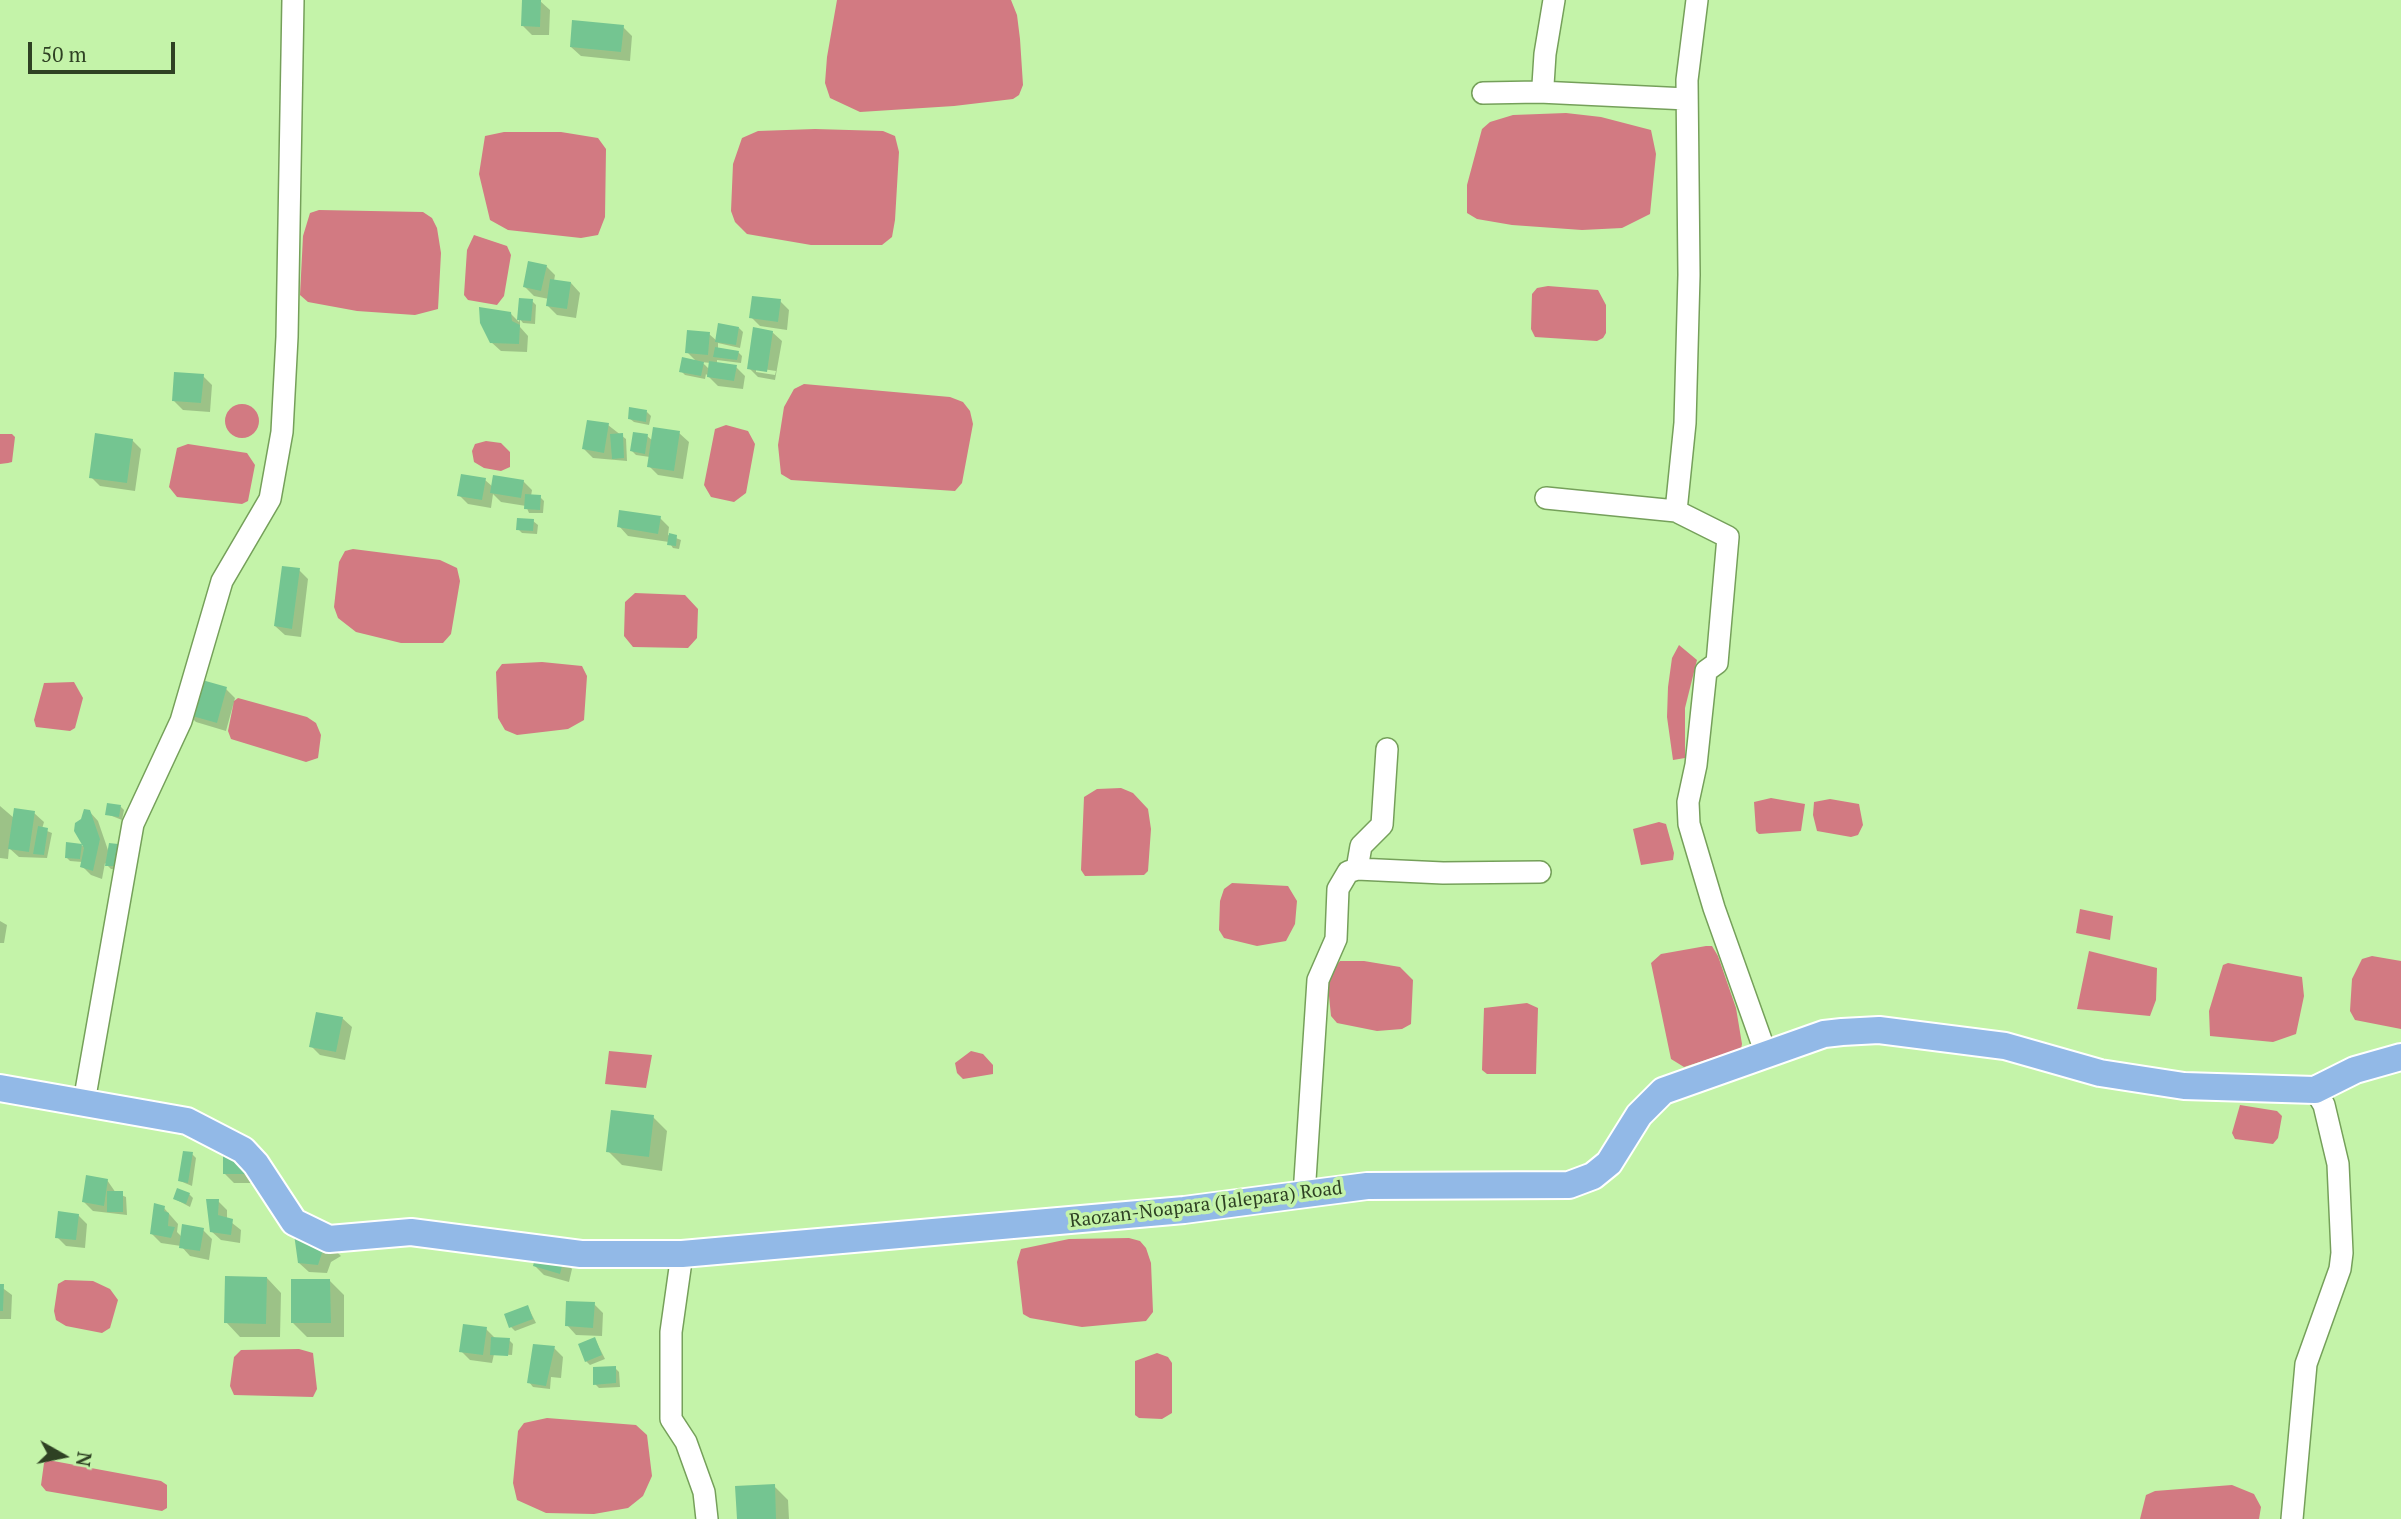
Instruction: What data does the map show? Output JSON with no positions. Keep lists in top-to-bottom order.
{
  "streets": {
    "main road": ["Raozan-Noapara (Jalepara) Road"]
  },
  "scale_bar": "50 m",
  "north": "right"
}
